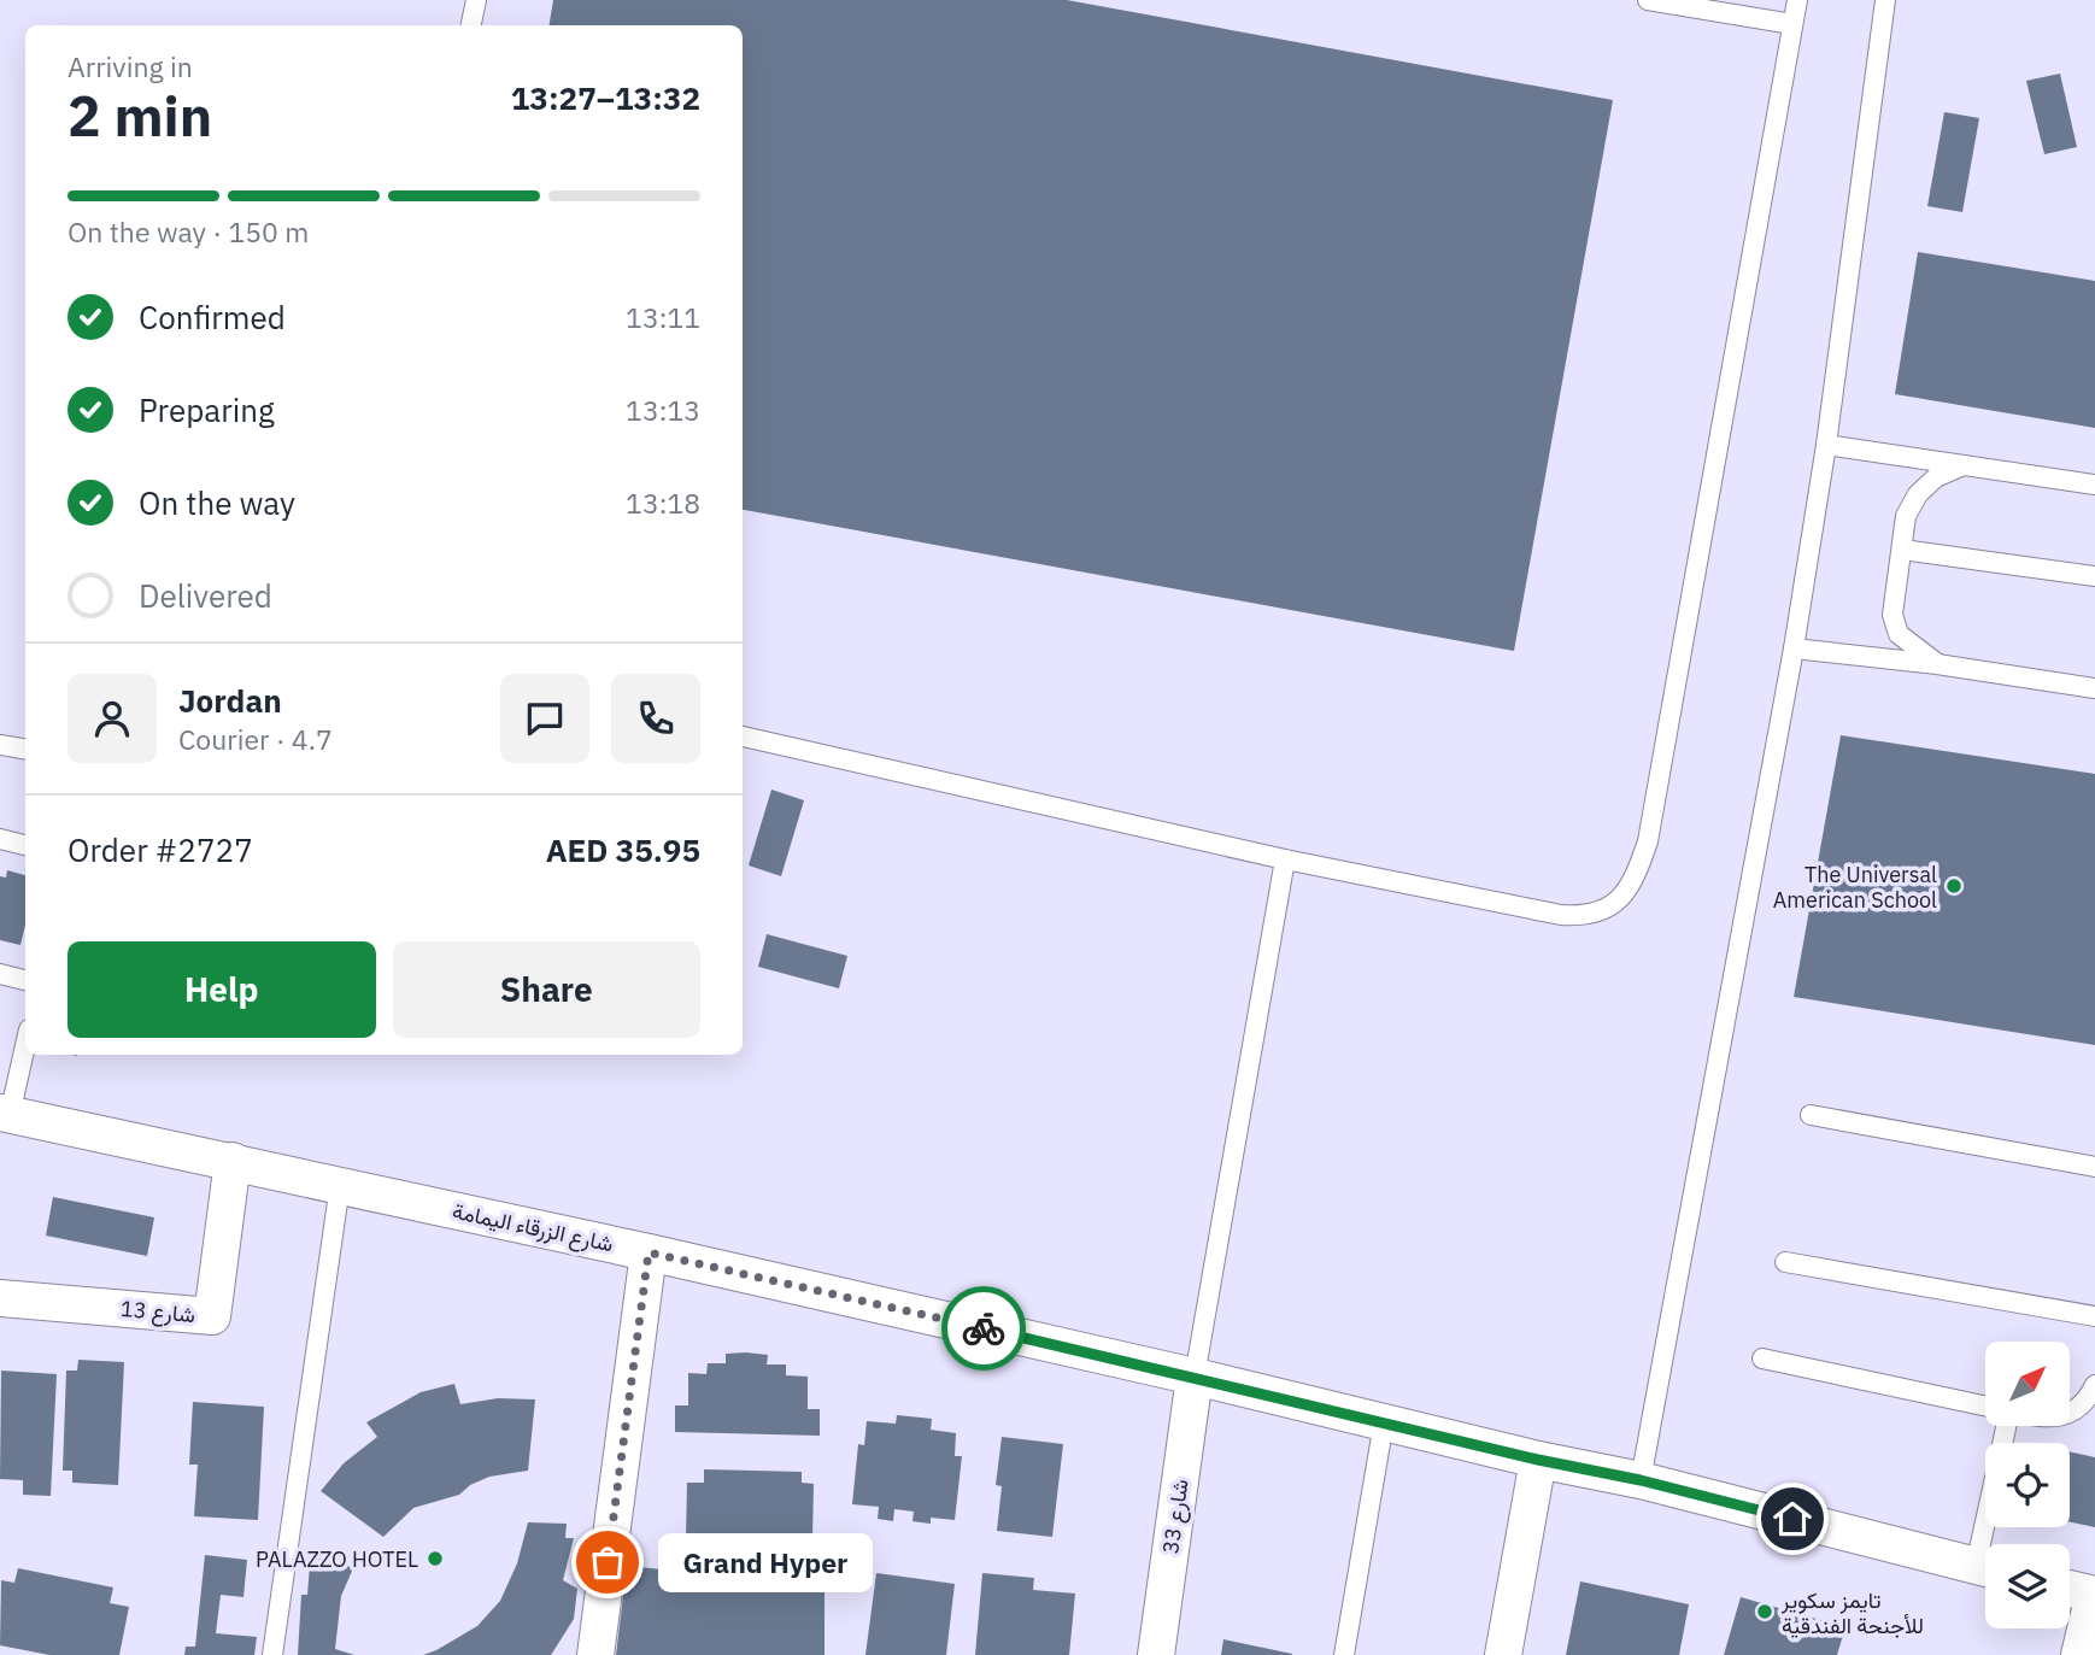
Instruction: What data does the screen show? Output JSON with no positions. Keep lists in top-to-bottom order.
{
  "streets": {
    "street": ["شارع الزرقاء اليمامة", "شارع 13", "شارع 33"]
  },
  "crossings": [
    ["شارع الزرقاء اليمامة", "شارع 13"],
    ["شارع الزرقاء اليمامة", "شارع 33"]
  ],
  "places": [
    "The Universal American School",
    "PALAZZO HOTEL",
    "Grand Hyper",
    "تايمز سكوير للأجنحة الفندقية"
  ],
  "north": "top right",
  "page": {
    "heading": ["2 min", "Arriving in", "13:27–13:32"],
    "panel": [
      "Jordan",
      "Courier · 4.7",
      "Order #2727",
      "AED 35.95"
    ],
    "bar": "On the way · 150 m",
    "list": [
      ["Confirmed", "13:11"],
      ["Preparing", "13:13"],
      ["On the way", "13:18"],
      "Delivered"
    ],
    "buttons": ["Help", "Share"],
    "bubble": "Grand Hyper"
  }
}
